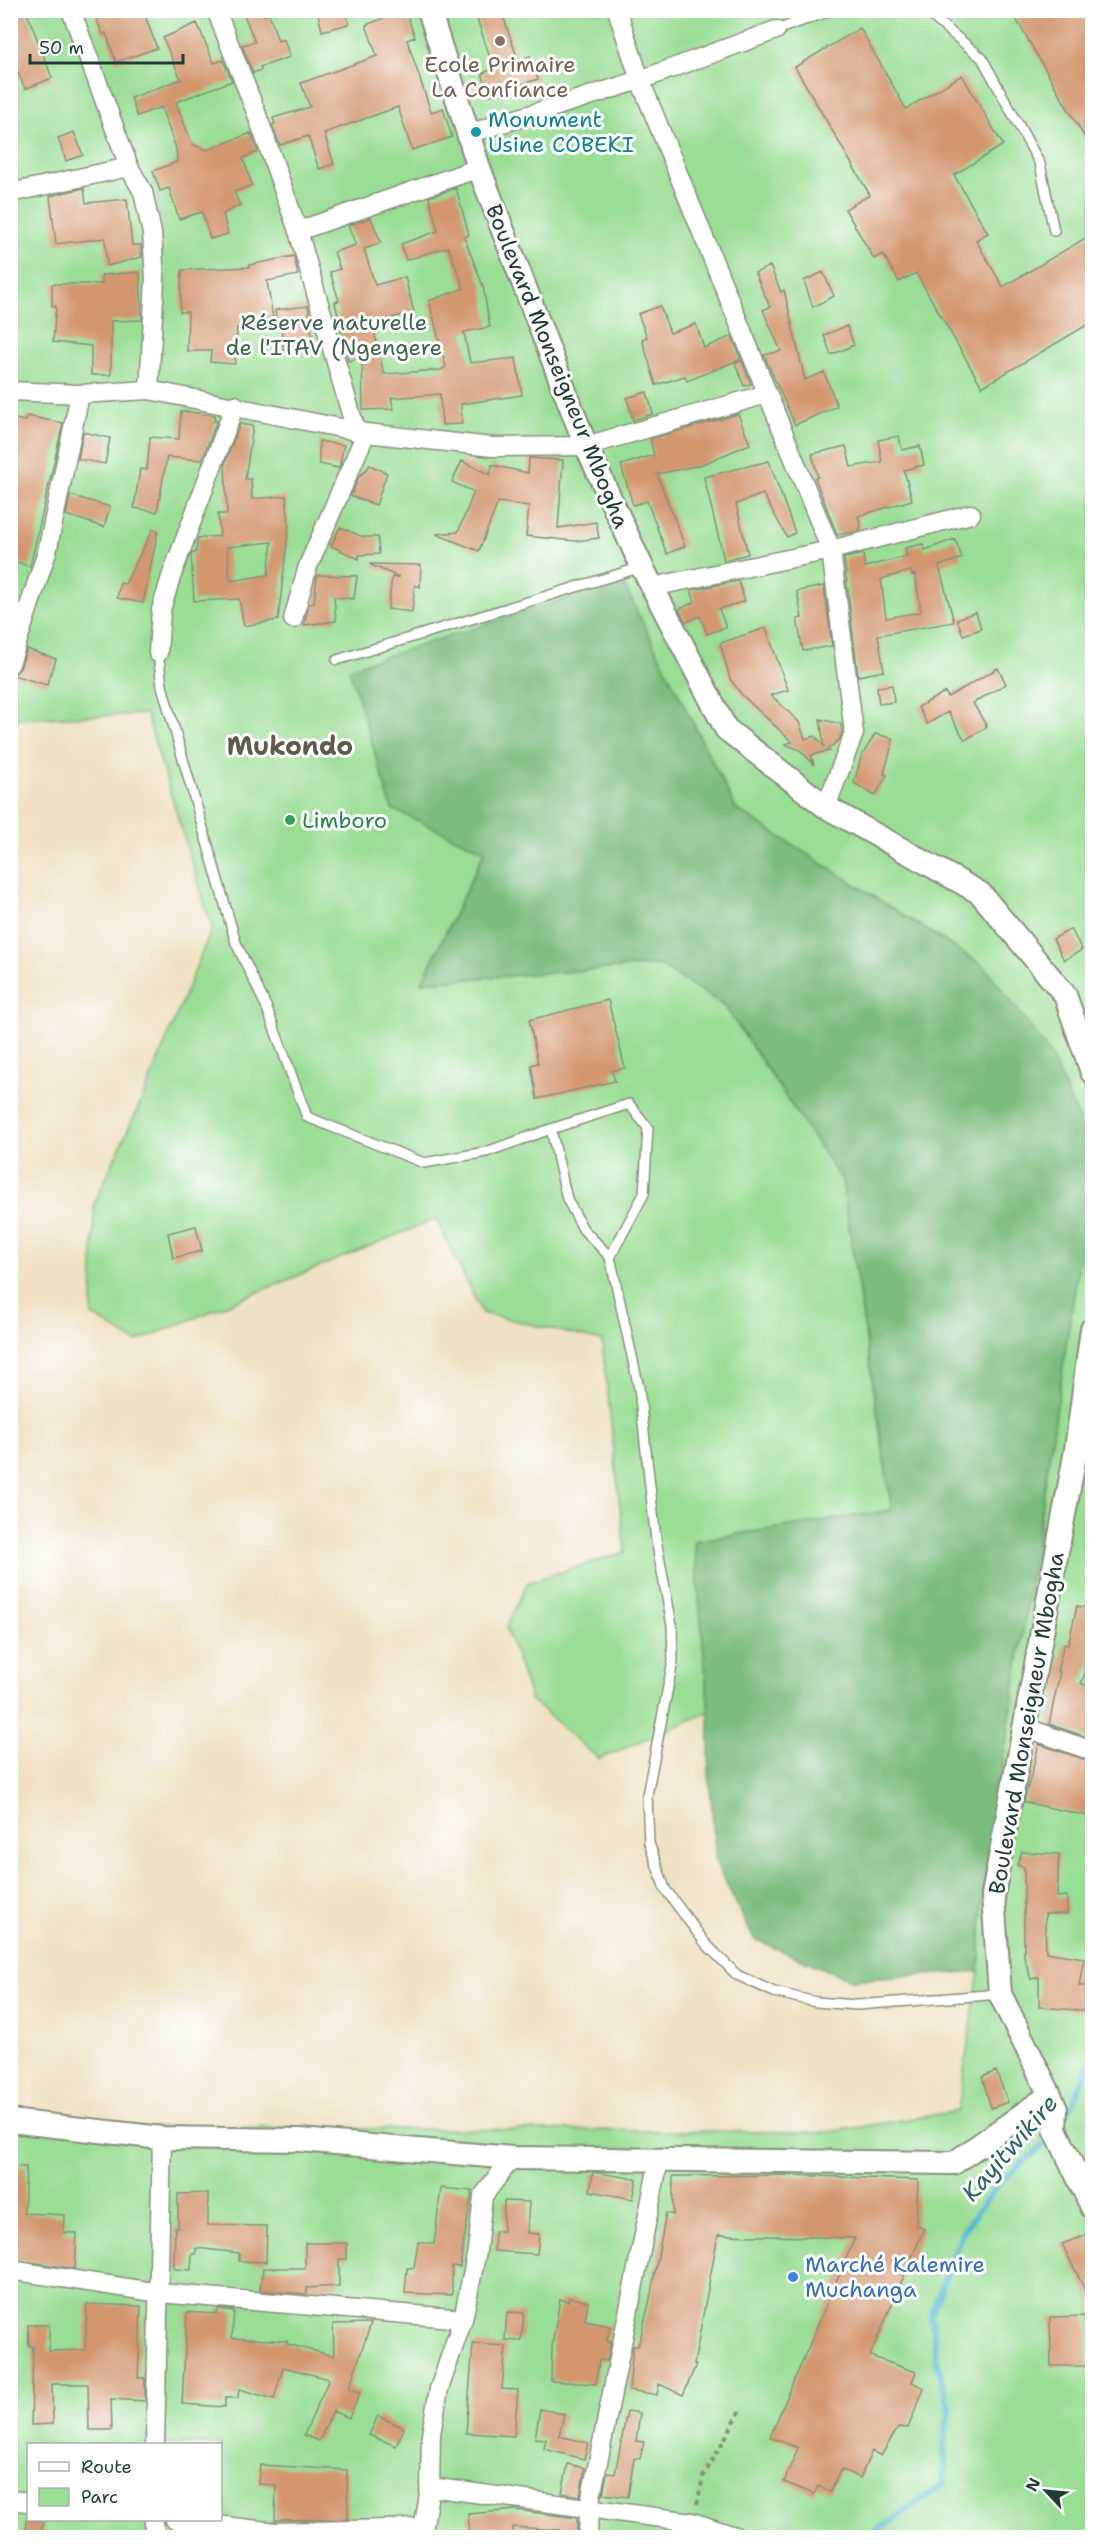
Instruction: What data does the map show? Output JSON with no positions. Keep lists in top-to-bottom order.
{
  "streets": {
    "street": ["Boulevard Monseigneur Mbogha"]
  },
  "districts": ["Mukondo"],
  "water": ["Kayitwikire"],
  "parks": ["Réserve naturelle de l'ITAV (Ngengere"],
  "places": [
    "Ecole Primaire La Confiance",
    "Monument Usine COBEKI",
    "Limboro",
    "Marché Kalemire Muchanga"
  ],
  "legend": ["Route", "Parc"],
  "scale_bar": "50 m",
  "north": "top left"
}
